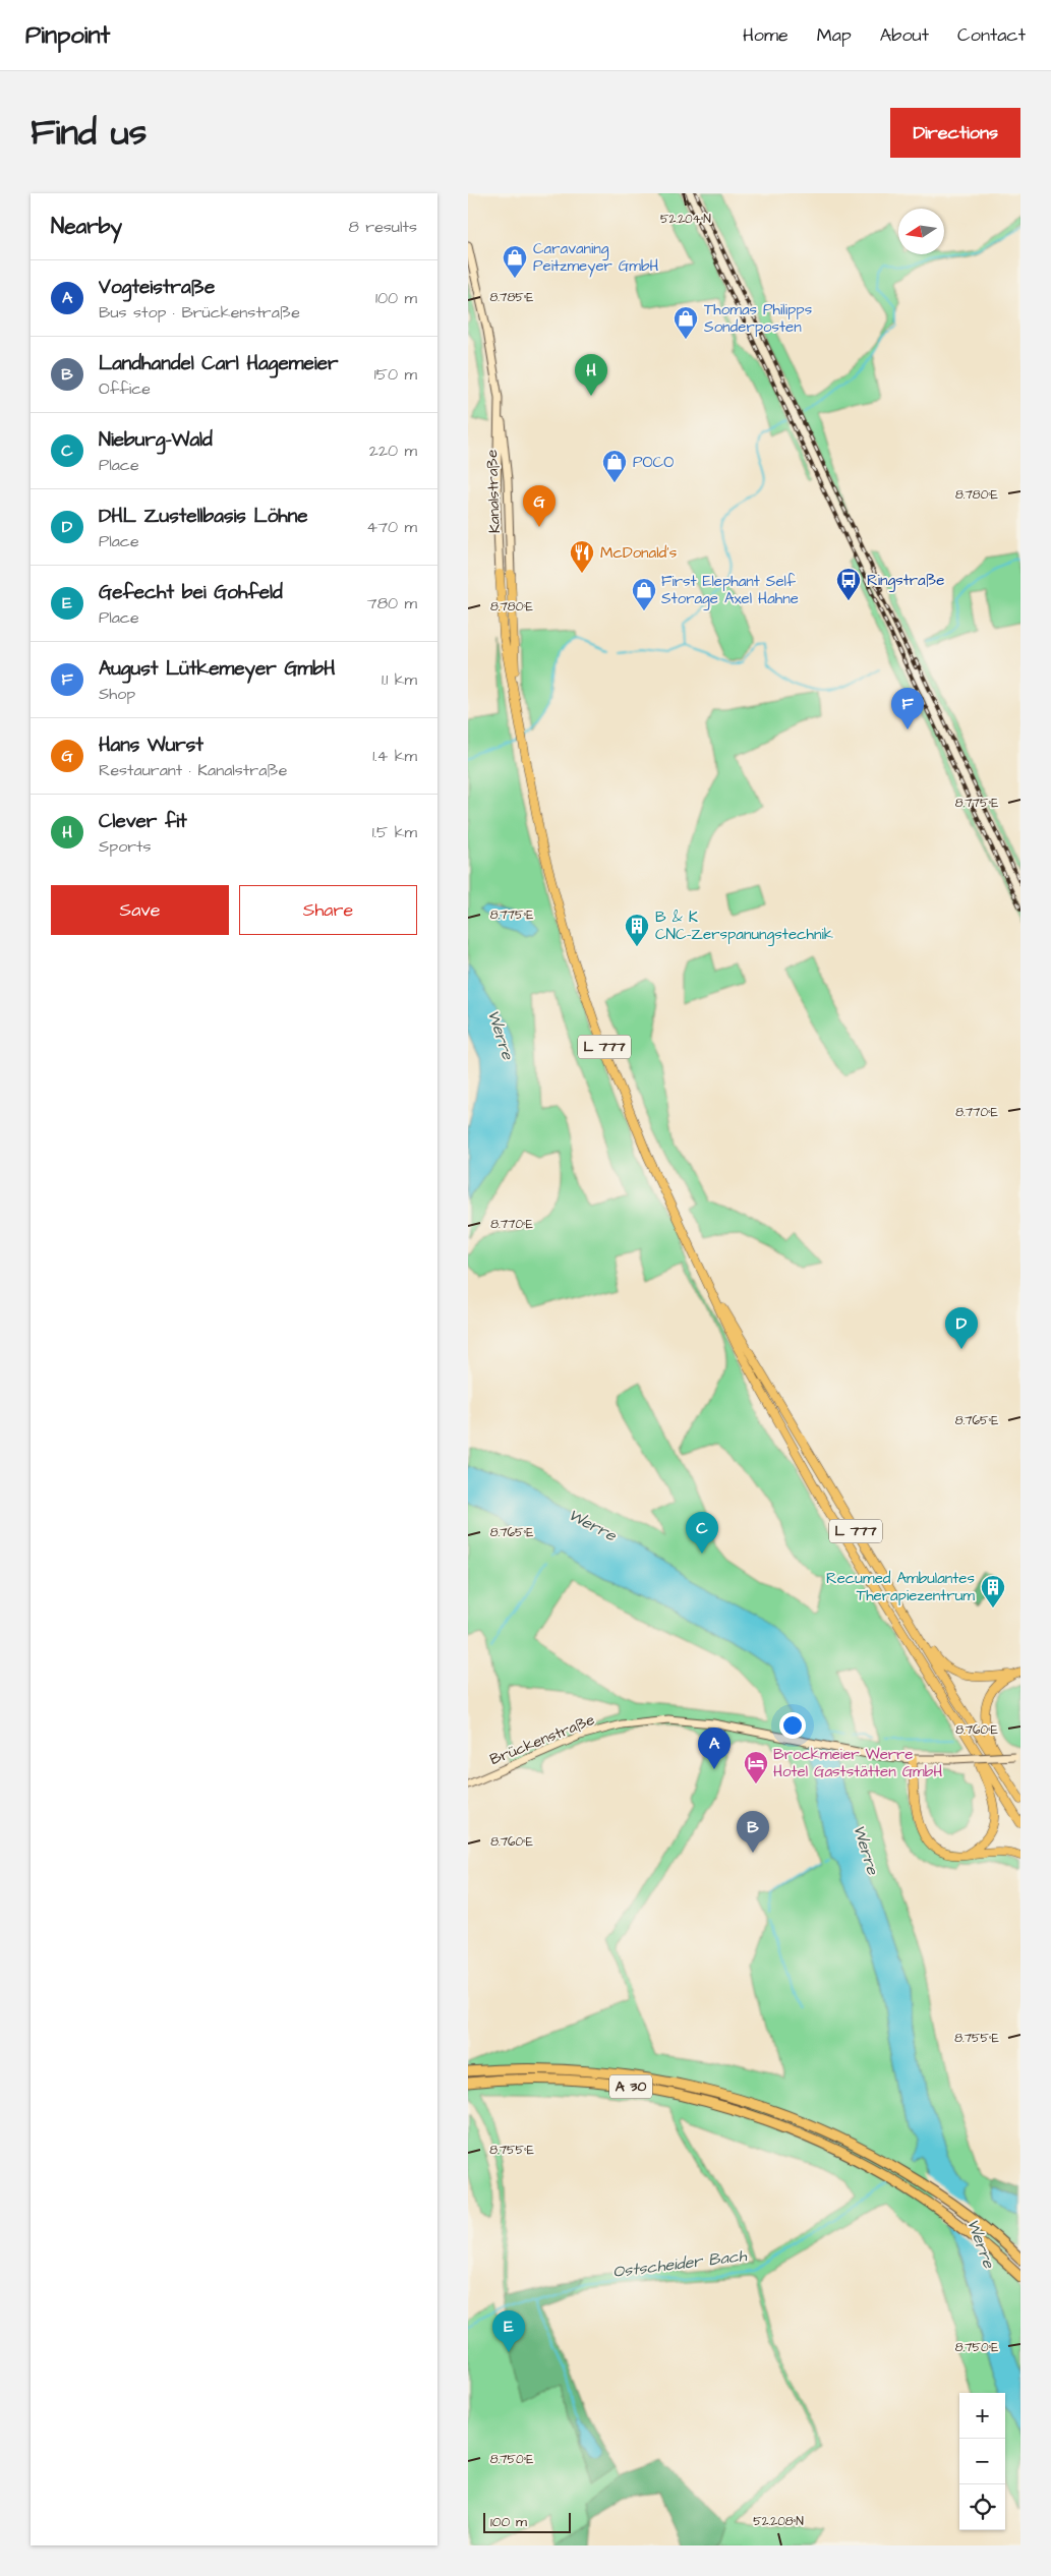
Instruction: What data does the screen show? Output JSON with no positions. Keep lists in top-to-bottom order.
{
  "streets": {
    "highway": ["L 777", "A 30"],
    "main road": ["Kanalstraße", "Brückenstraße"]
  },
  "crossings": [
    ["Kanalstraße", "L 777"]
  ],
  "water": ["Werre", "Ostscheider Bach"],
  "places": {
    "shop": [
      "Caravaning Peitzmeyer GmbH",
      "Thomas Philipps Sonderposten",
      "POCO",
      "First Elephant Self Storage Axel Hahne"
    ],
    "restaurant": ["McDonald's"],
    "bus stop": ["Ringstraße"],
    "building": ["B & K CNC-Zerspanungstechnik", "Recumed Ambulantes Therapiezentrum"],
    "hotel": ["Brockmeier Werre Hotel Gaststätten GmbH"]
  },
  "scale_bar": "100 m",
  "north": "left",
  "page": {
    "header": "Pinpoint",
    "nav": [
      "Home",
      "Map",
      "About",
      "Contact"
    ],
    "title": "Find us",
    "buttons": [
      "Directions",
      ["Save", "Share"]
    ],
    "heading": ["Nearby", "8 results"],
    "list": [
      {
        "mark": "A",
        "name": "Vogteistraße",
        "note": "Bus stop · Brückenstraße",
        "value": "100 m"
      },
      {
        "mark": "B",
        "name": "Landhandel Carl Hagemeier",
        "note": "Office",
        "value": "150 m"
      },
      {
        "mark": "C",
        "name": "Nieburg-Wald",
        "note": "Place",
        "value": "220 m"
      },
      {
        "mark": "D",
        "name": "DHL Zustellbasis Löhne",
        "note": "Place",
        "value": "470 m"
      },
      {
        "mark": "E",
        "name": "Gefecht bei Gohfeld",
        "note": "Place",
        "value": "780 m"
      },
      {
        "mark": "F",
        "name": "August Lütkemeyer GmbH",
        "note": "Shop",
        "value": "1.1 km"
      },
      {
        "mark": "G",
        "name": "Hans Wurst",
        "note": "Restaurant · Kanalstraße",
        "value": "1.4 km"
      },
      {
        "mark": "H",
        "name": "Clever fit",
        "note": "Sports",
        "value": "1.5 km"
      }
    ],
    "pins": [
      "H",
      "G",
      "F",
      "D",
      "C",
      "A",
      "B",
      "E"
    ],
    "map_buttons": ["+", "−"],
    "scale": "100 m"
  },
  "coordinates": [
    "52.204°N",
    "8.785°E",
    "8.780°E",
    "8.775°E",
    "8.770°E",
    "8.765°E",
    "8.760°E",
    "8.755°E",
    "8.750°E",
    "52.208°N"
  ]
}
